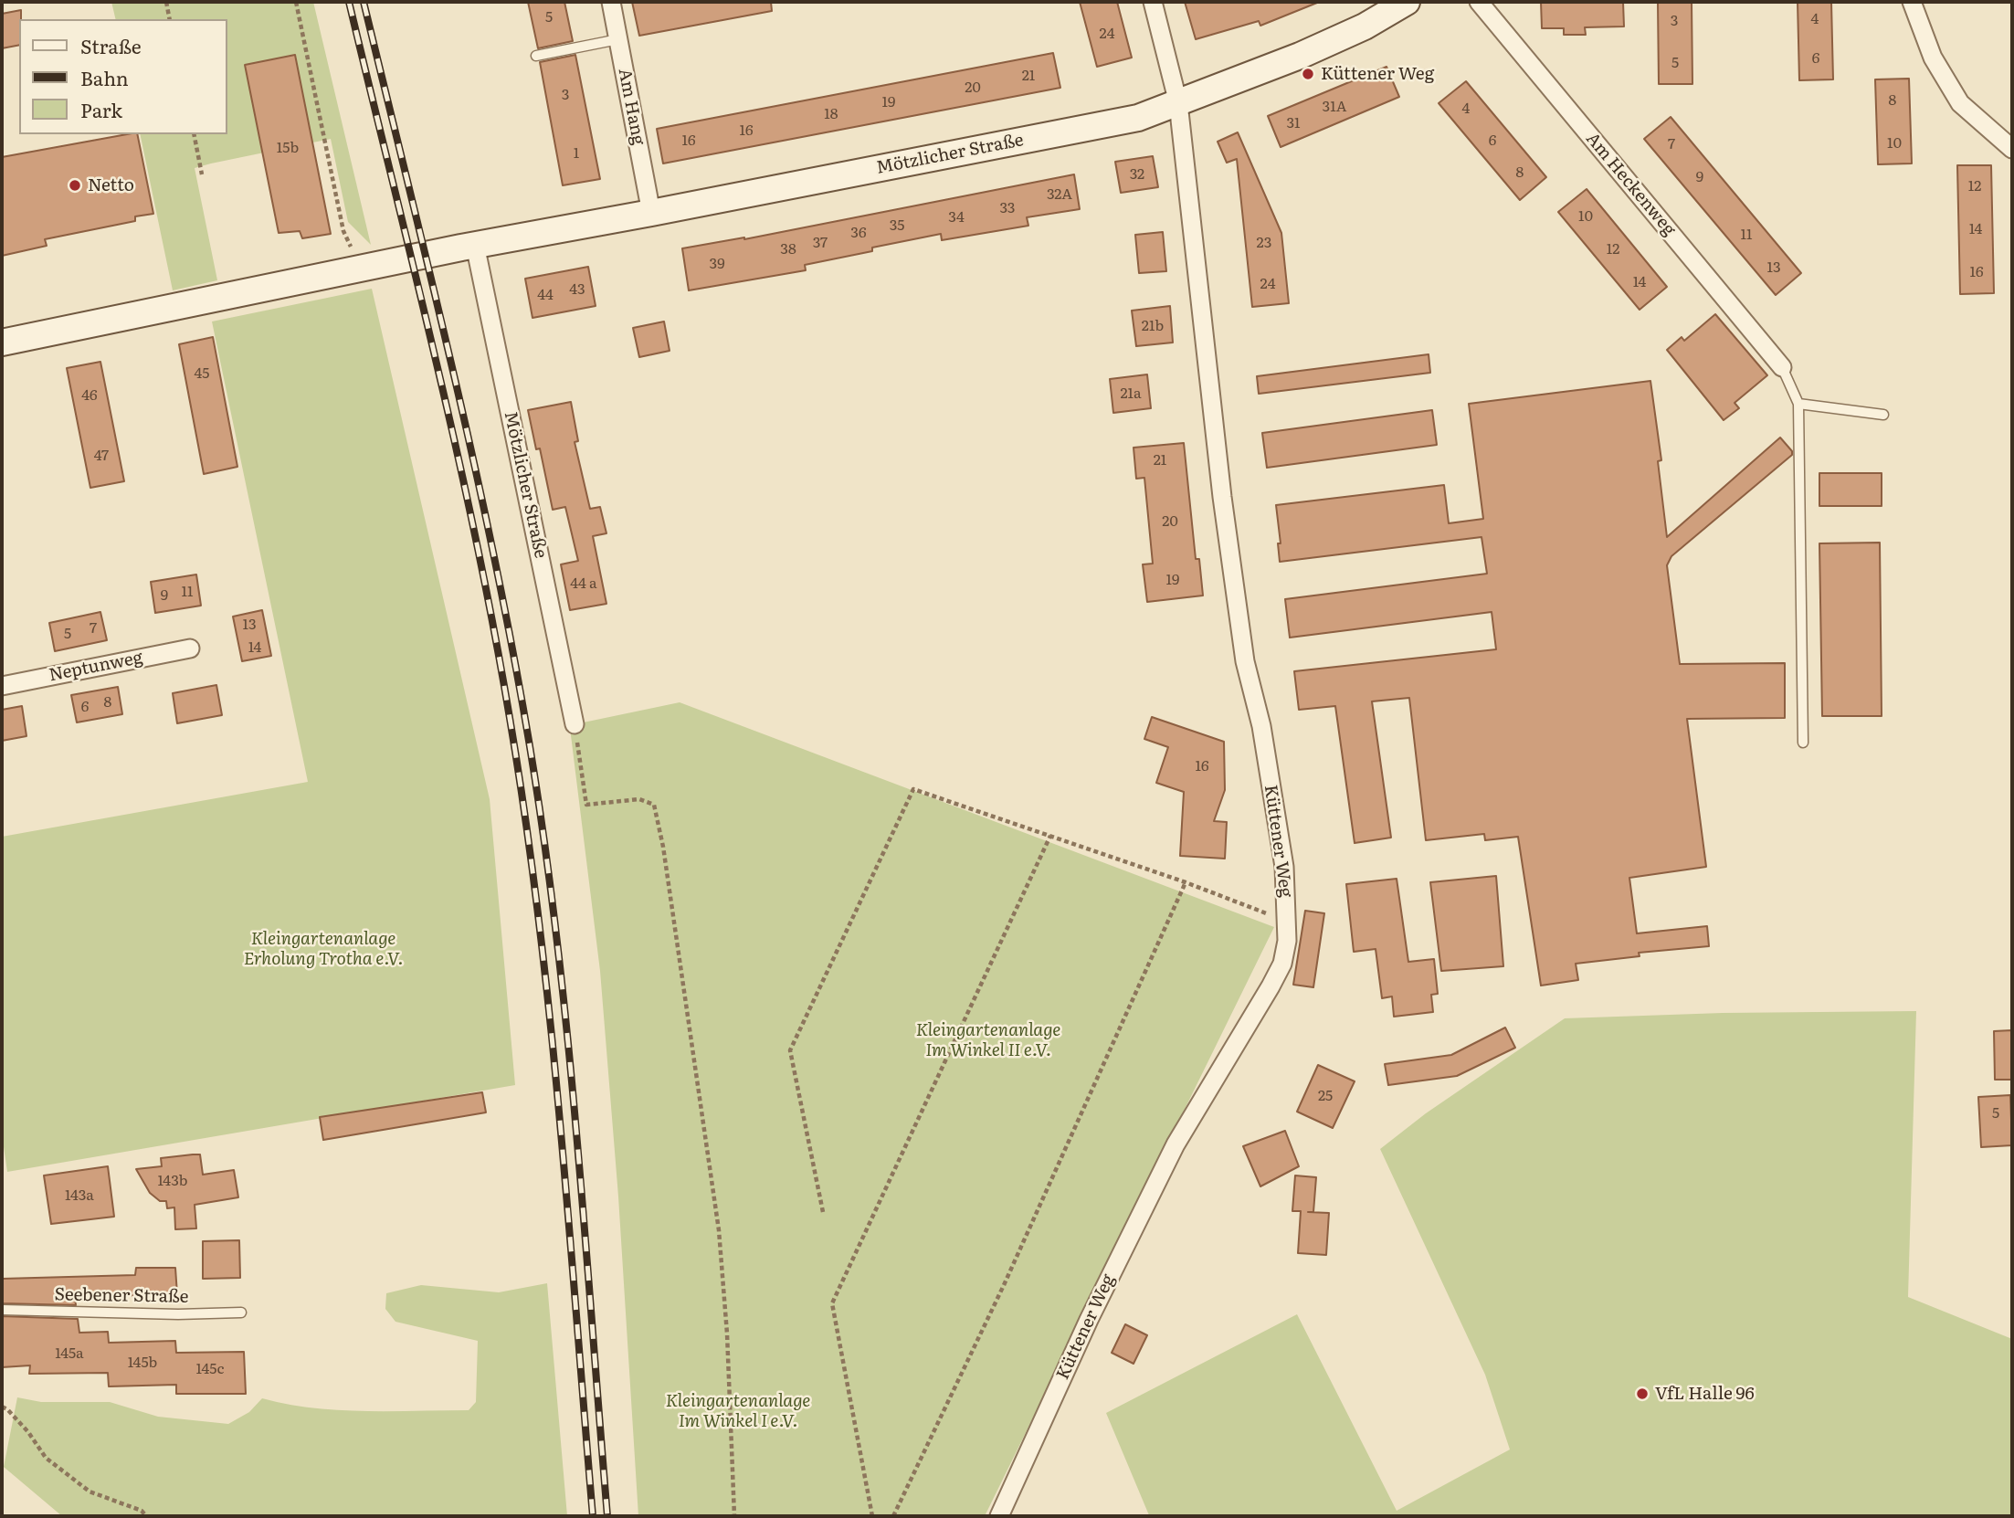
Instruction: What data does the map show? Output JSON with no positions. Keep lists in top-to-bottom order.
{
  "streets": {
    "street": [
      "Am Hang",
      "Mötzlicher Straße",
      "Am Heckenweg",
      "Neptunweg",
      "Küttener Weg"
    ],
    "lane": ["Seebener Straße"]
  },
  "crossings": [
    ["Am Hang", "Mötzlicher Straße"],
    ["Mötzlicher Straße", "Küttener Weg"]
  ],
  "parks": ["Kleingartenanlage Erholung Trotha e.V.", "Kleingartenanlage Im Winkel II e.V.", "Kleingartenanlage Im Winkel I e.V."],
  "places": ["Küttener Weg", "Netto", "VfL Halle 96"],
  "house_numbers": [
    "5",
    "4",
    "3",
    "24",
    "6",
    "5",
    "21",
    "20",
    "3",
    "8",
    "19",
    "31A",
    "4",
    "18",
    "31",
    "16",
    "16",
    "6",
    "10",
    "7",
    "15b",
    "1",
    "8",
    "32",
    "9",
    "12",
    "32A",
    "33",
    "10",
    "34",
    "35",
    "14",
    "36",
    "11",
    "37",
    "23",
    "38",
    "12",
    "39",
    "13",
    "16",
    "14",
    "24",
    "43",
    "44",
    "21b",
    "45",
    "21a",
    "46",
    "47",
    "21",
    "20",
    "19",
    "44 a",
    "11",
    "9",
    "13",
    "7",
    "5",
    "14",
    "8",
    "6",
    "16",
    "25",
    "5",
    "143b",
    "143a",
    "145a",
    "145b",
    "145c"
  ],
  "legend": ["Straße", "Bahn", "Park"]
}
